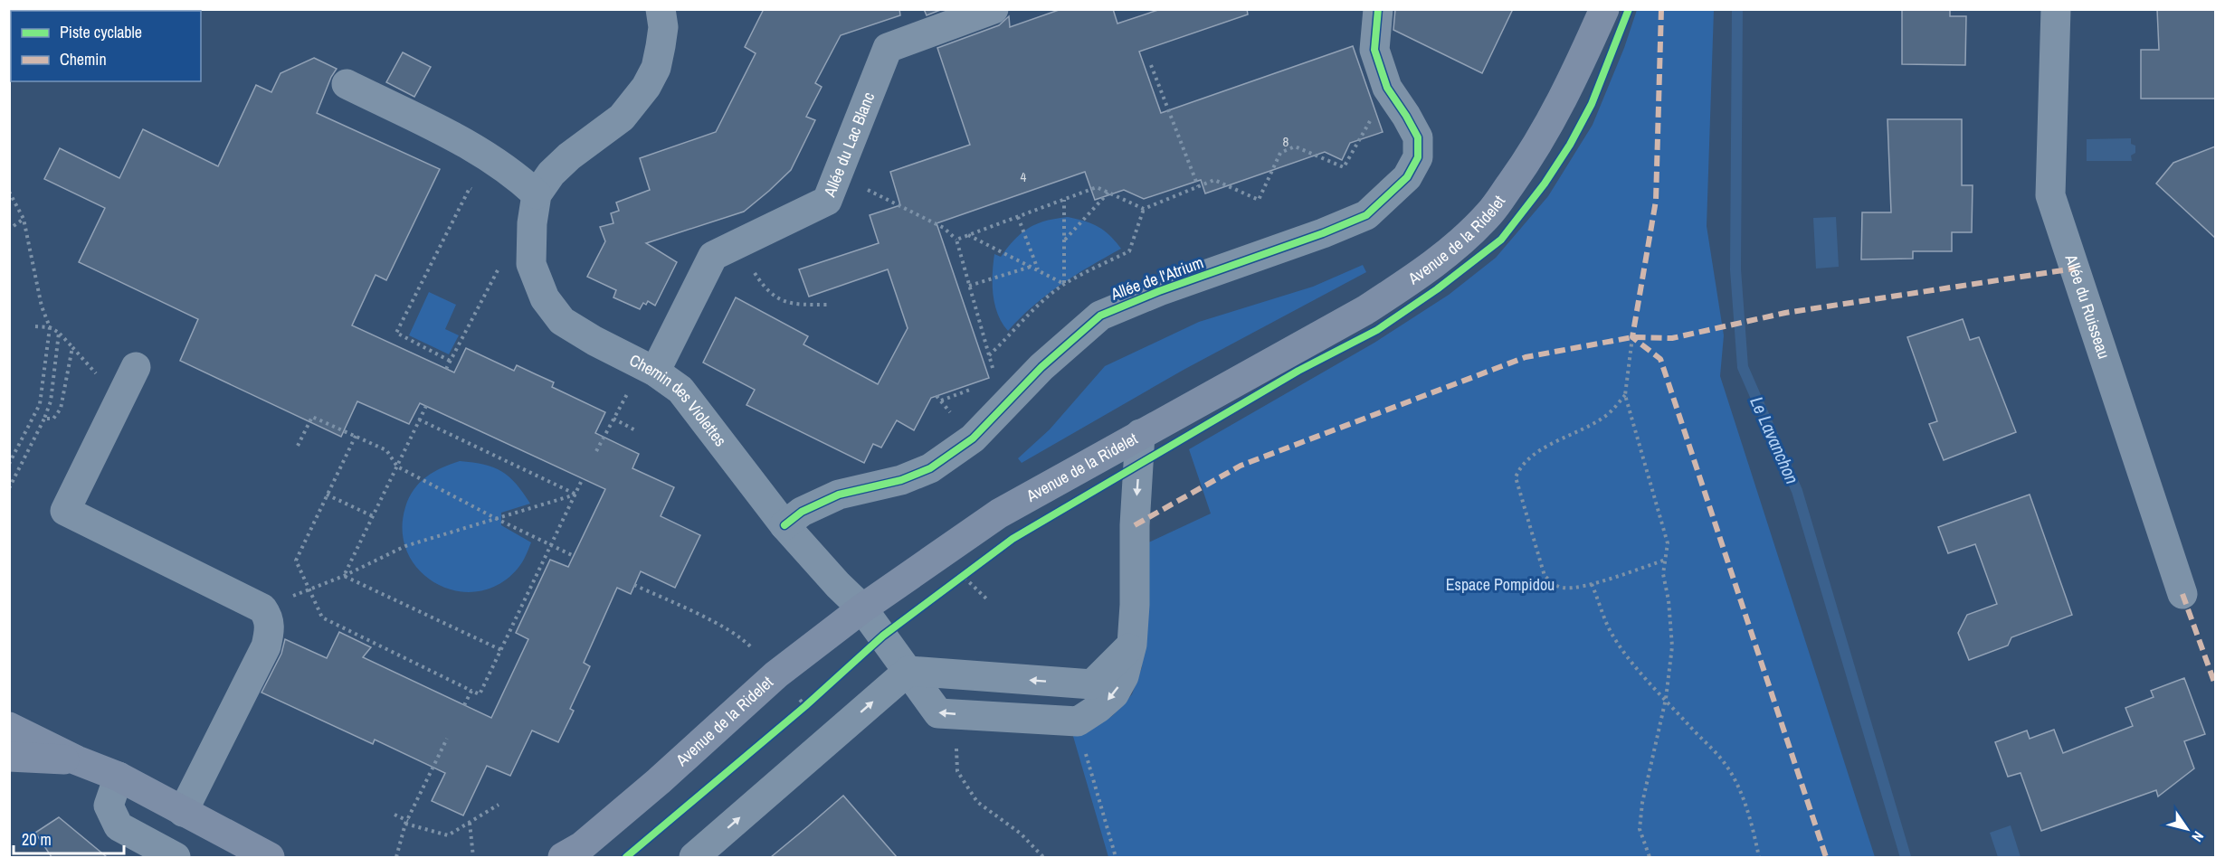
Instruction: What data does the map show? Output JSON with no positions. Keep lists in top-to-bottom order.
{
  "streets": {
    "main road": ["Avenue de la Ridelet"],
    "street": [
      "Allée du Lac Blanc",
      "Allée de l'Atrium",
      "Allée du Ruisseau",
      "Chemin des Violettes"
    ]
  },
  "crossings": [
    ["Allée du Lac Blanc", "Chemin des Violettes"],
    ["Avenue de la Ridelet", "Chemin des Violettes"],
    ["Allée de l'Atrium", "Chemin des Violettes"]
  ],
  "water": ["Le Lavanchon"],
  "parks": ["Espace Pompidou"],
  "house_numbers": ["8", "4"],
  "legend": ["Piste cyclable", "Chemin"],
  "scale_bar": "20 m",
  "north": "bottom right"
}
